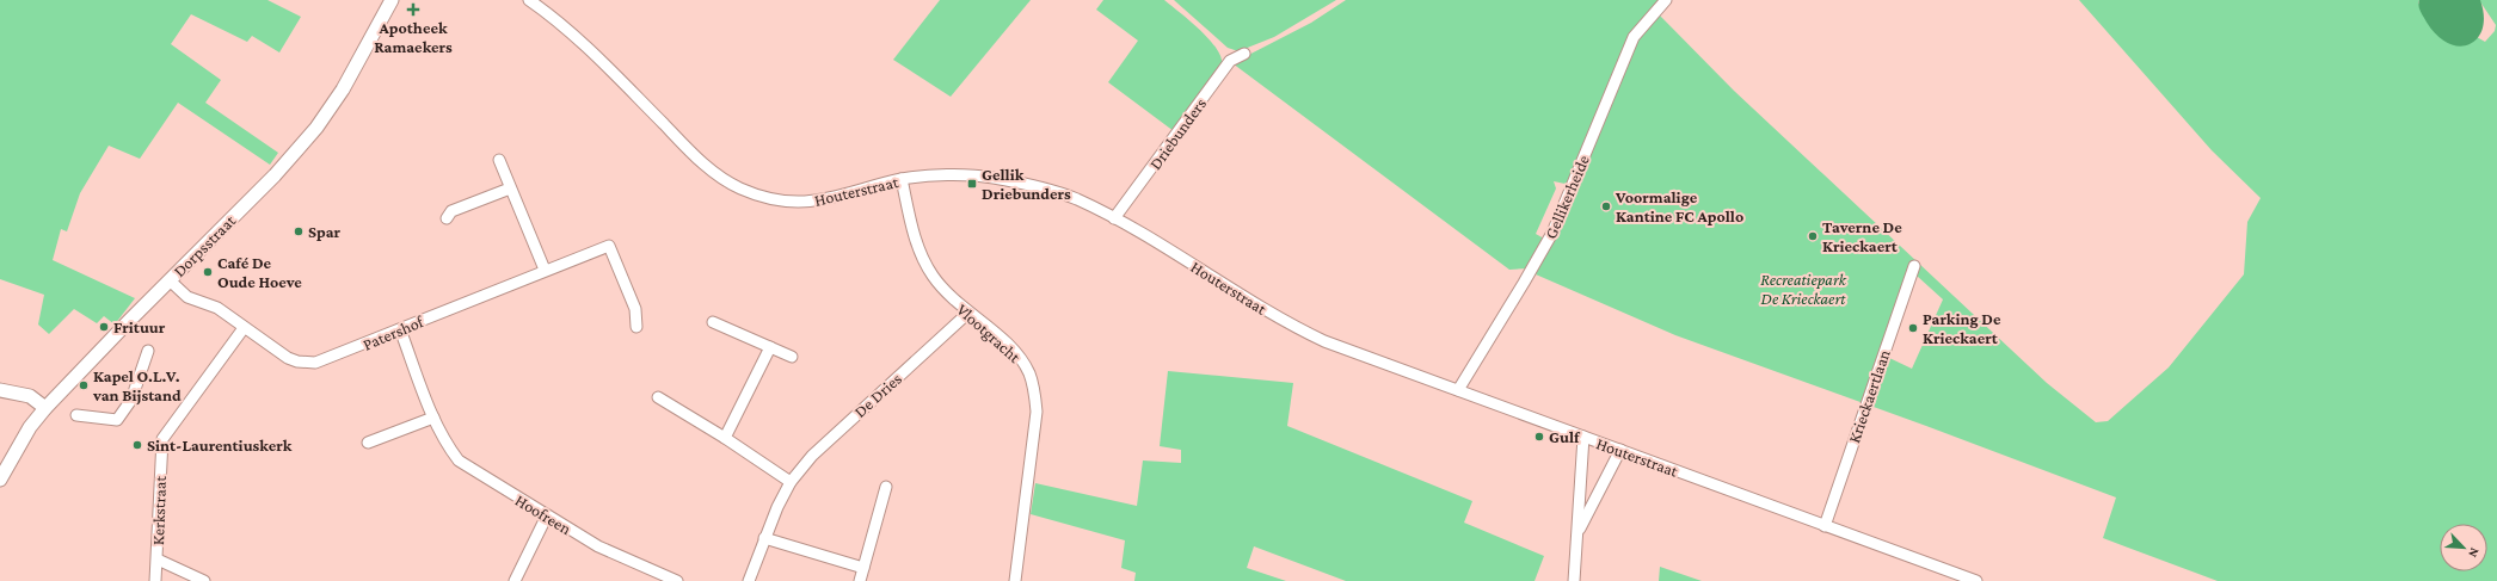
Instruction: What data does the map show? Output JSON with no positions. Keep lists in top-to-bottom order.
{
  "streets": {
    "street": [
      "Driebunders",
      "Houterstraat",
      "Gellikerheide",
      "Dorpsstraat",
      "Patershof",
      "Vlootgracht",
      "De Dries",
      "Krieckaertlaan",
      "Kerkstraat",
      "Hoofreen"
    ]
  },
  "crossings": [
    ["Driebunders", "Houterstraat"],
    ["Houterstraat", "Gellikerheide"],
    ["Houterstraat", "Vlootgracht"],
    ["Houterstraat", "Krieckaertlaan"],
    ["Patershof", "Kerkstraat"],
    ["Patershof", "Hoofreen"],
    ["Vlootgracht", "De Dries"]
  ],
  "parks": ["Recreatiepark De Krieckaert"],
  "places": {
    "health": ["Apotheek Ramaekers"],
    "transit": ["Gellik Driebunders"],
    "other": [
      "Voormalige Kantine FC Apollo",
      "Spar",
      "Taverne De Krieckaert",
      "Café De Oude Hoeve",
      "Frituur",
      "Parking De Krieckaert",
      "Kapel O.L.V. van Bijstand",
      "Gulf",
      "Sint-Laurentiuskerk"
    ]
  },
  "north": "bottom right"
}
